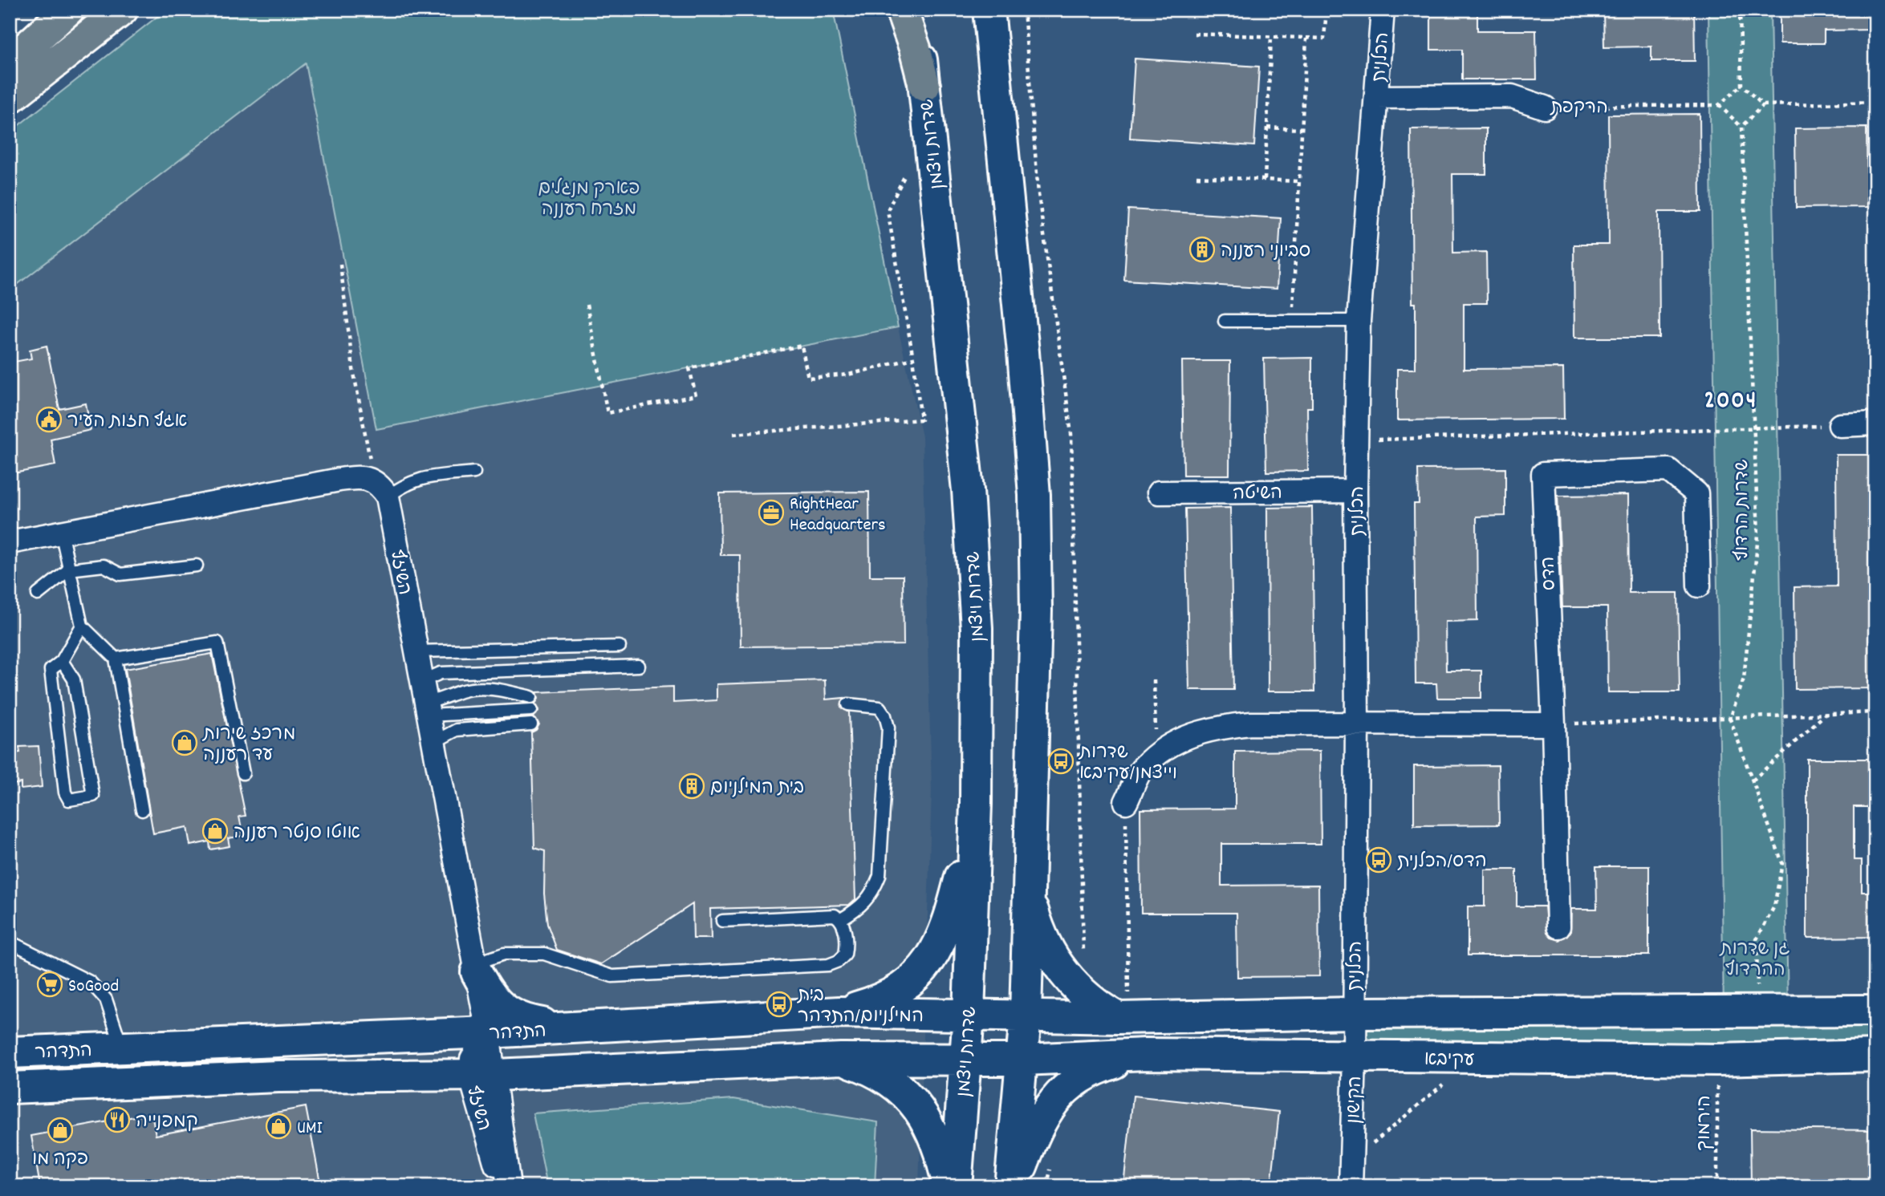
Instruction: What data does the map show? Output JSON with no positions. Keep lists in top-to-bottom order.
{
  "streets": {
    "street": [
      "הכלנית",
      "הרקפת",
      "שדרות ויצמן",
      "השיטה",
      "השיזף",
      "הדס",
      "התדהר",
      "עקיבא",
      "הקישון"
    ],
    "path": ["שדרות הרדוף", "הירמוך"]
  },
  "crossings": [
    ["הכלנית", "הרקפת"],
    ["הכלנית", "השיטה"],
    ["הכלנית", "הקישון"],
    ["שדרות ויצמן", "התדהר"],
    ["השיזף", "התדהר"],
    ["התדהר", "עקיבא"],
    ["עקיבא", "הקישון"],
    ["עקיבא", "הירמוך"]
  ],
  "districts": ["2004"],
  "parks": ["פארק מנגלים מזרח רעננה", "גן שדרות ההרדוף"],
  "places": {
    "building": ["סביוני רעננה", "בית המילניום"],
    "public building": ["אגף חזות העיר"],
    "office": ["RightHear Headquarters"],
    "shop": [
      "מרכז שירות עד רעננה",
      "אוטו סנטר רעננה",
      "UMI",
      "פקה מו"
    ],
    "bus stop": ["שדרות וייצמן/עקיבא", "הדס/הכלנית", "בית המילניום/התדהר"],
    "supermarket": ["SoGood"],
    "restaurant": ["קמפנייה"]
  }
}
